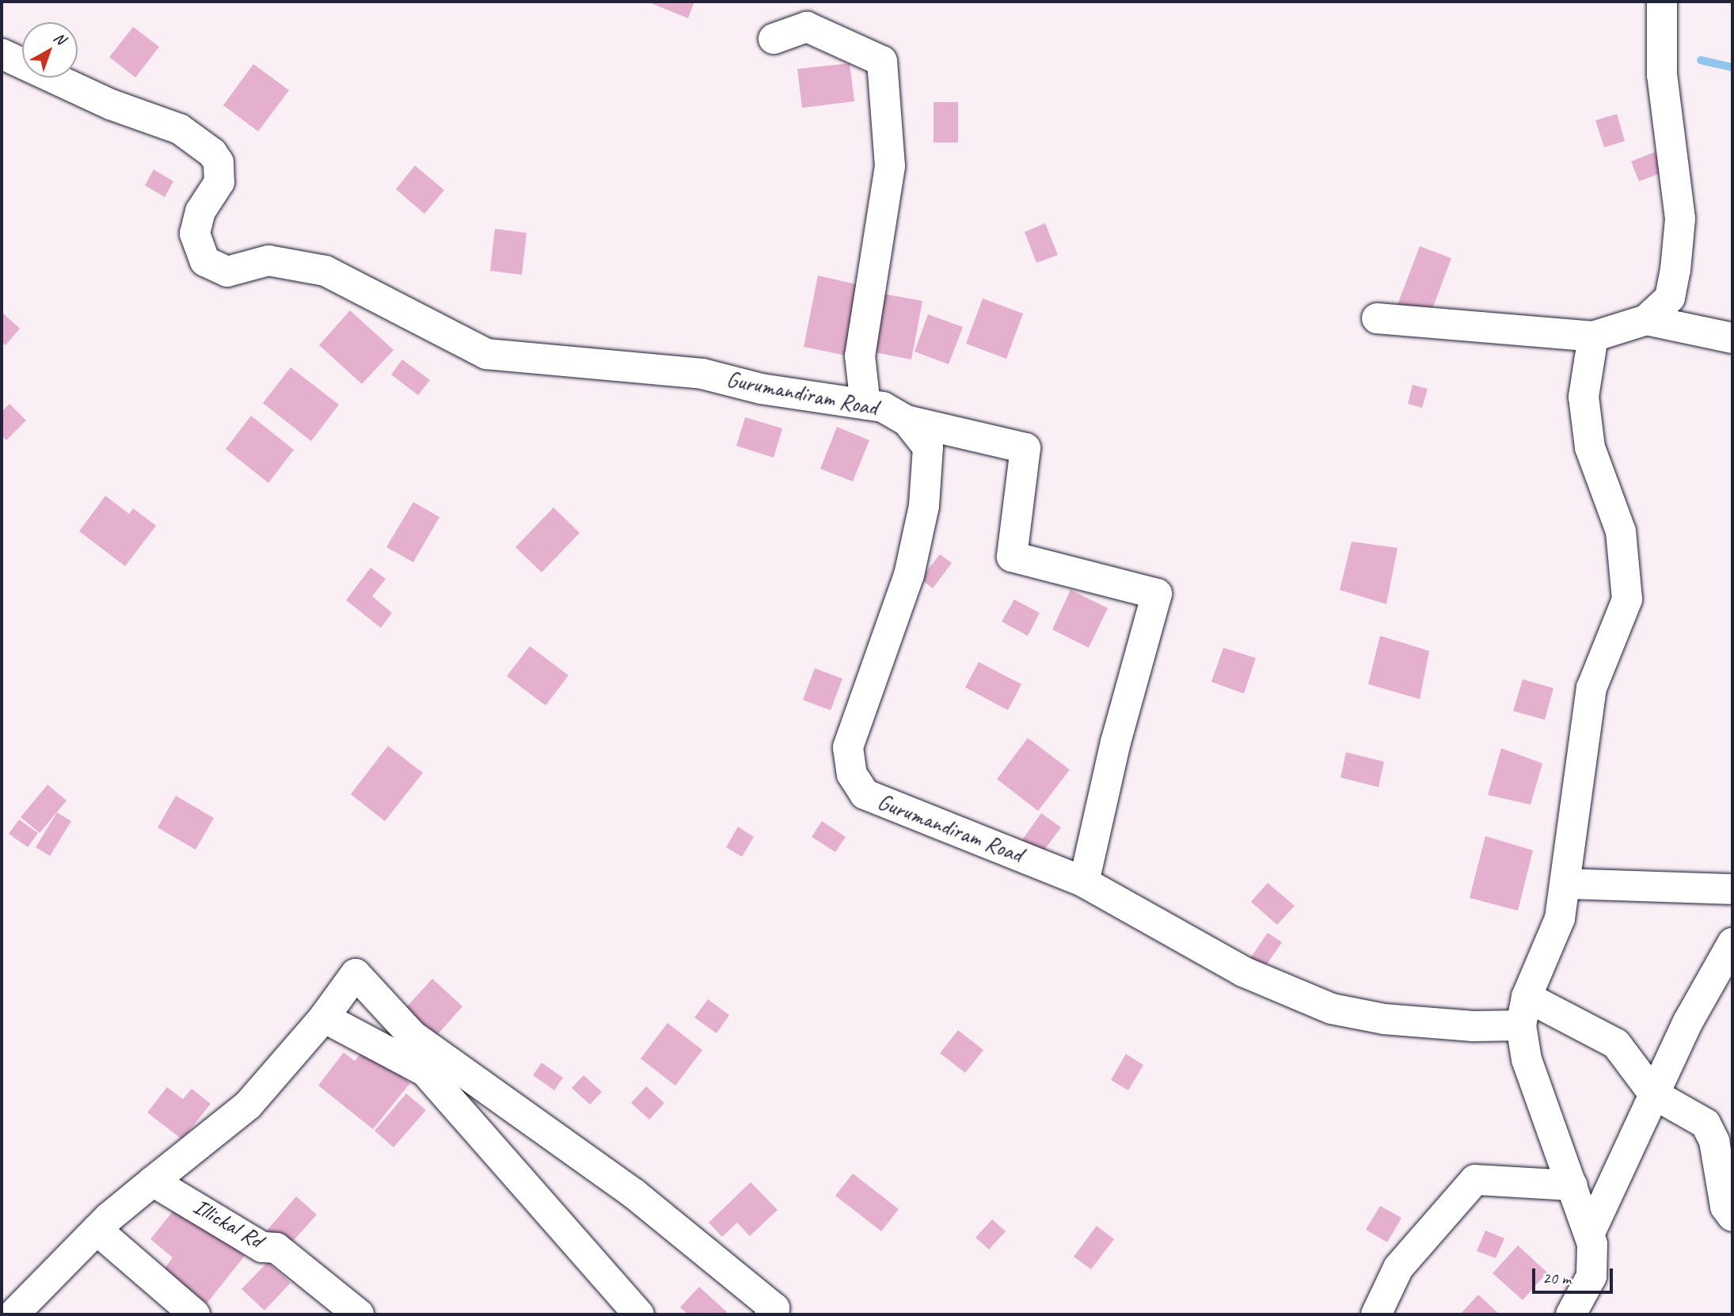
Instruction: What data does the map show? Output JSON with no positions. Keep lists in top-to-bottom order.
{
  "streets": {
    "street": ["Gurumandiram Road", "Illickal Rd"]
  },
  "scale_bar": "20 m",
  "north": "top right"
}
